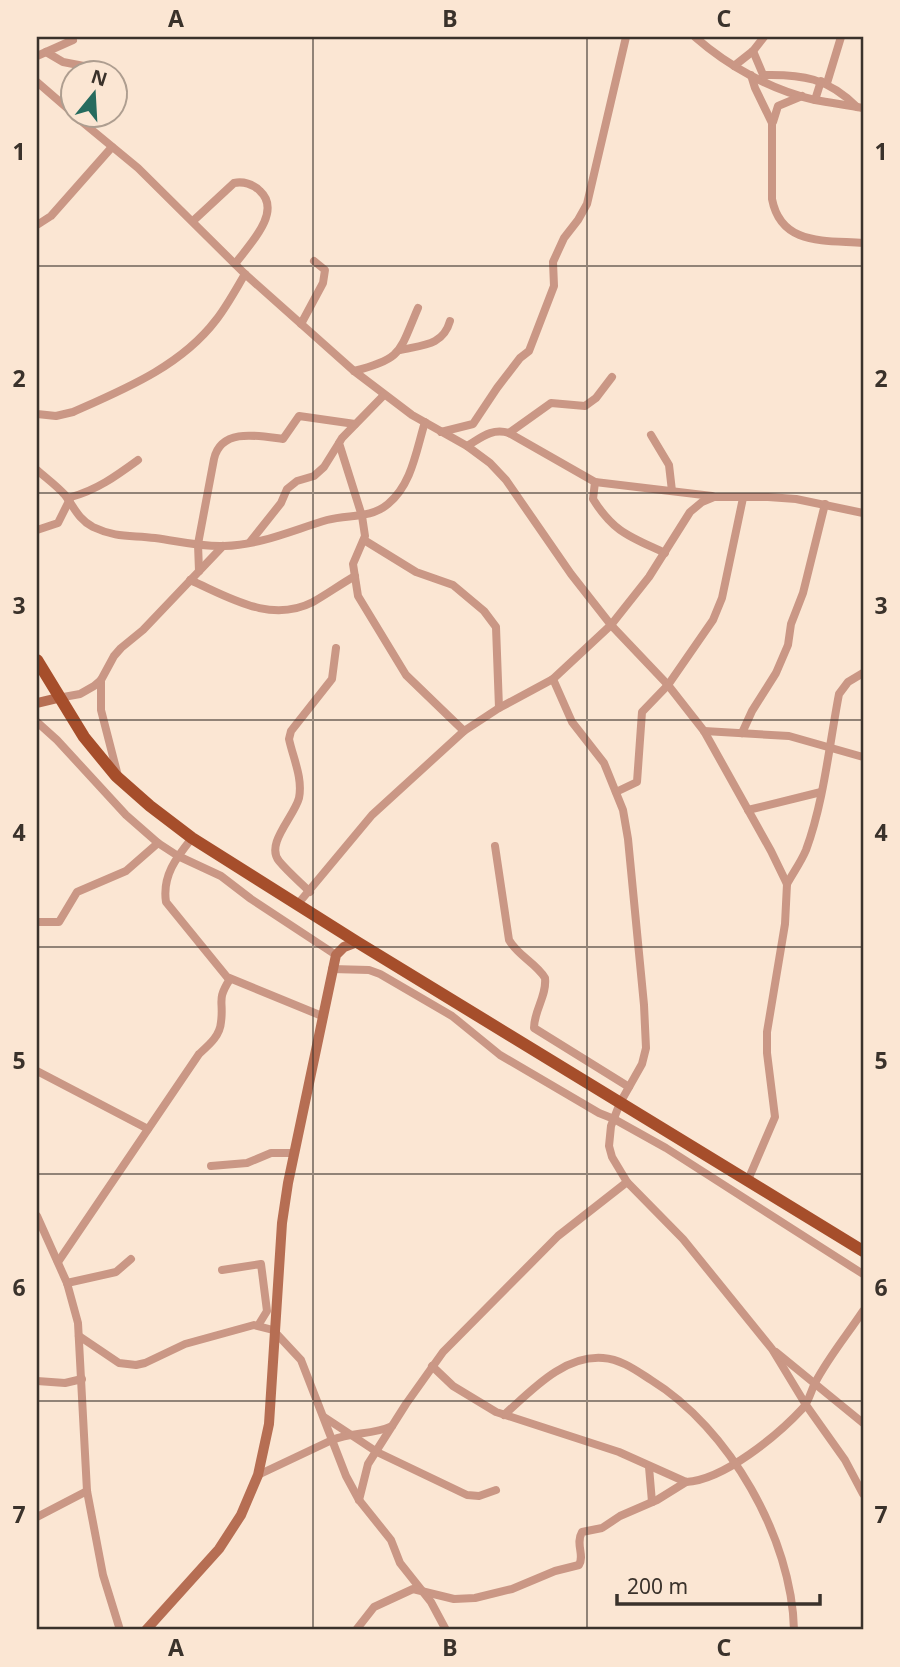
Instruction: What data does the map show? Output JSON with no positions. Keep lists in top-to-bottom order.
{
  "scale_bar": "200 m",
  "north": "top",
  "grid": {
    "columns": ["A", "B", "C"],
    "rows": [
      "1",
      "2",
      "3",
      "4",
      "5",
      "6",
      "7"
    ]
  }
}
